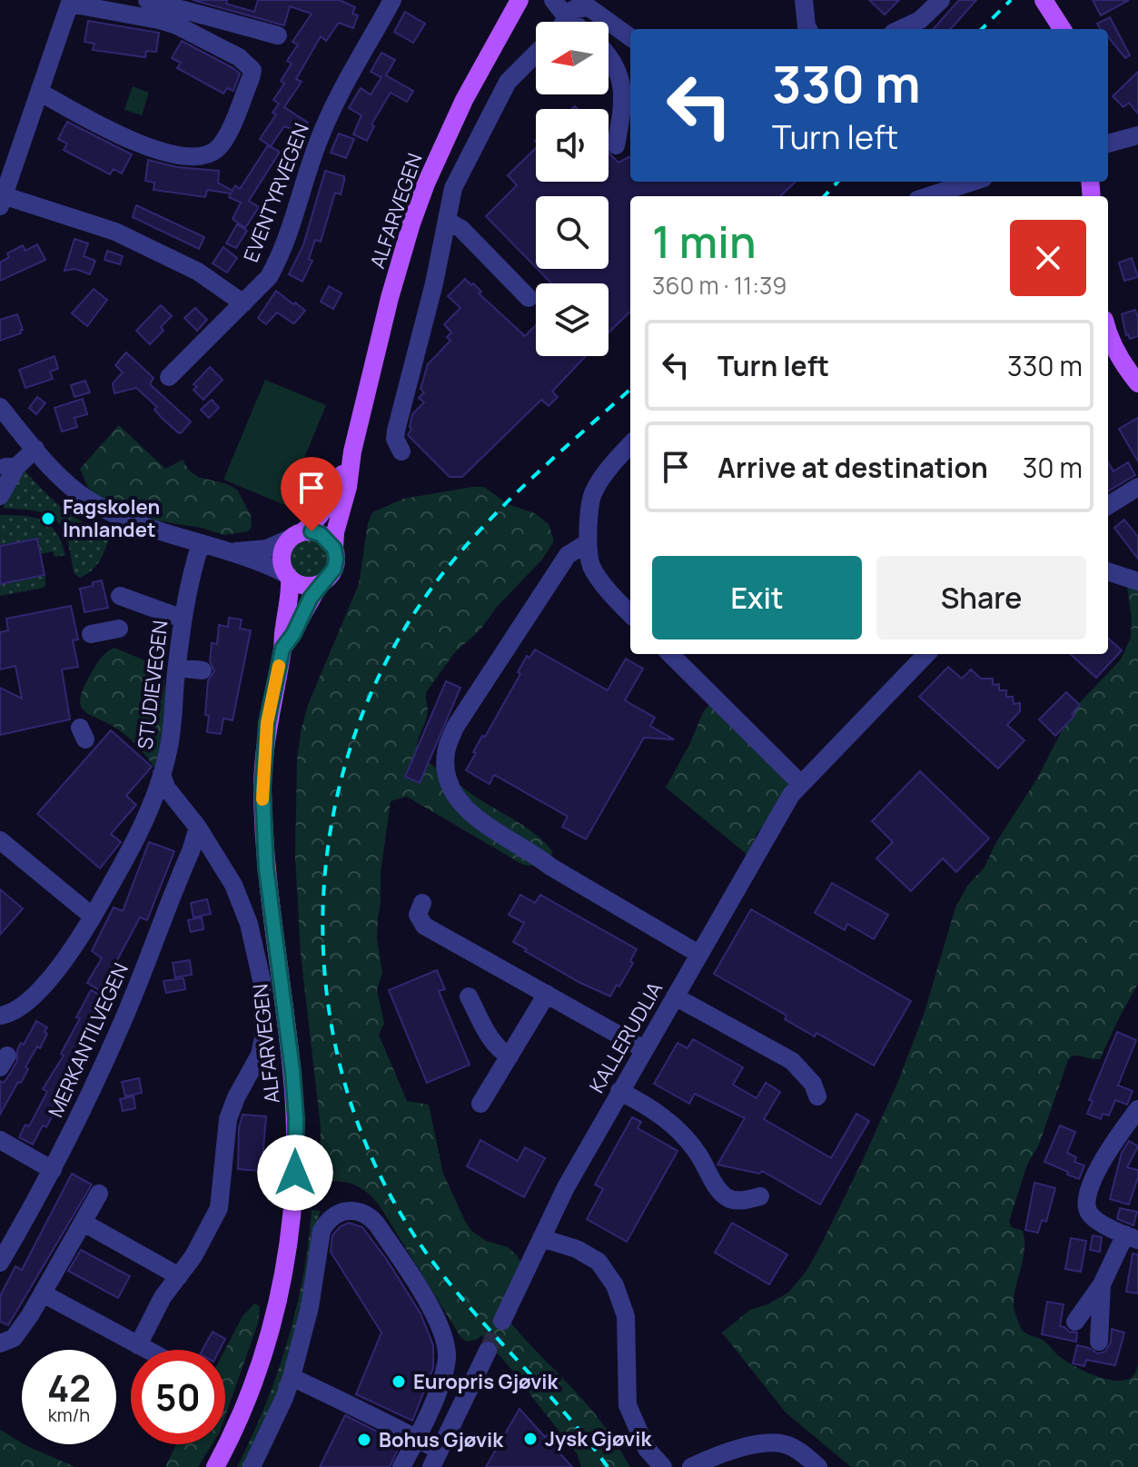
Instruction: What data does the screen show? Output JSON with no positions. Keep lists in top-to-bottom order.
{
  "streets": {
    "main road": ["ALFARVEGEN"],
    "street": [
      "EVENTYRVEGEN",
      "STUDIEVEGEN",
      "KALLERUDLIA",
      "MERKANTILVEGEN"
    ]
  },
  "places": [
    "Fagskolen Innlandet",
    "Europris Gjøvik",
    "Jysk Gjøvik",
    "Bohus Gjøvik"
  ],
  "north": "left",
  "page": {
    "turn": ["330 m", "Turn left"],
    "heading": ["1 min", "360 m · 11:39"],
    "list": [
      {
        "name": "Turn left",
        "value": "330 m"
      },
      {
        "name": "Arrive at destination",
        "value": "30 m"
      }
    ],
    "buttons": ["Exit", "Share"],
    "speed": "42 km/h",
    "limit": "50"
  }
}
